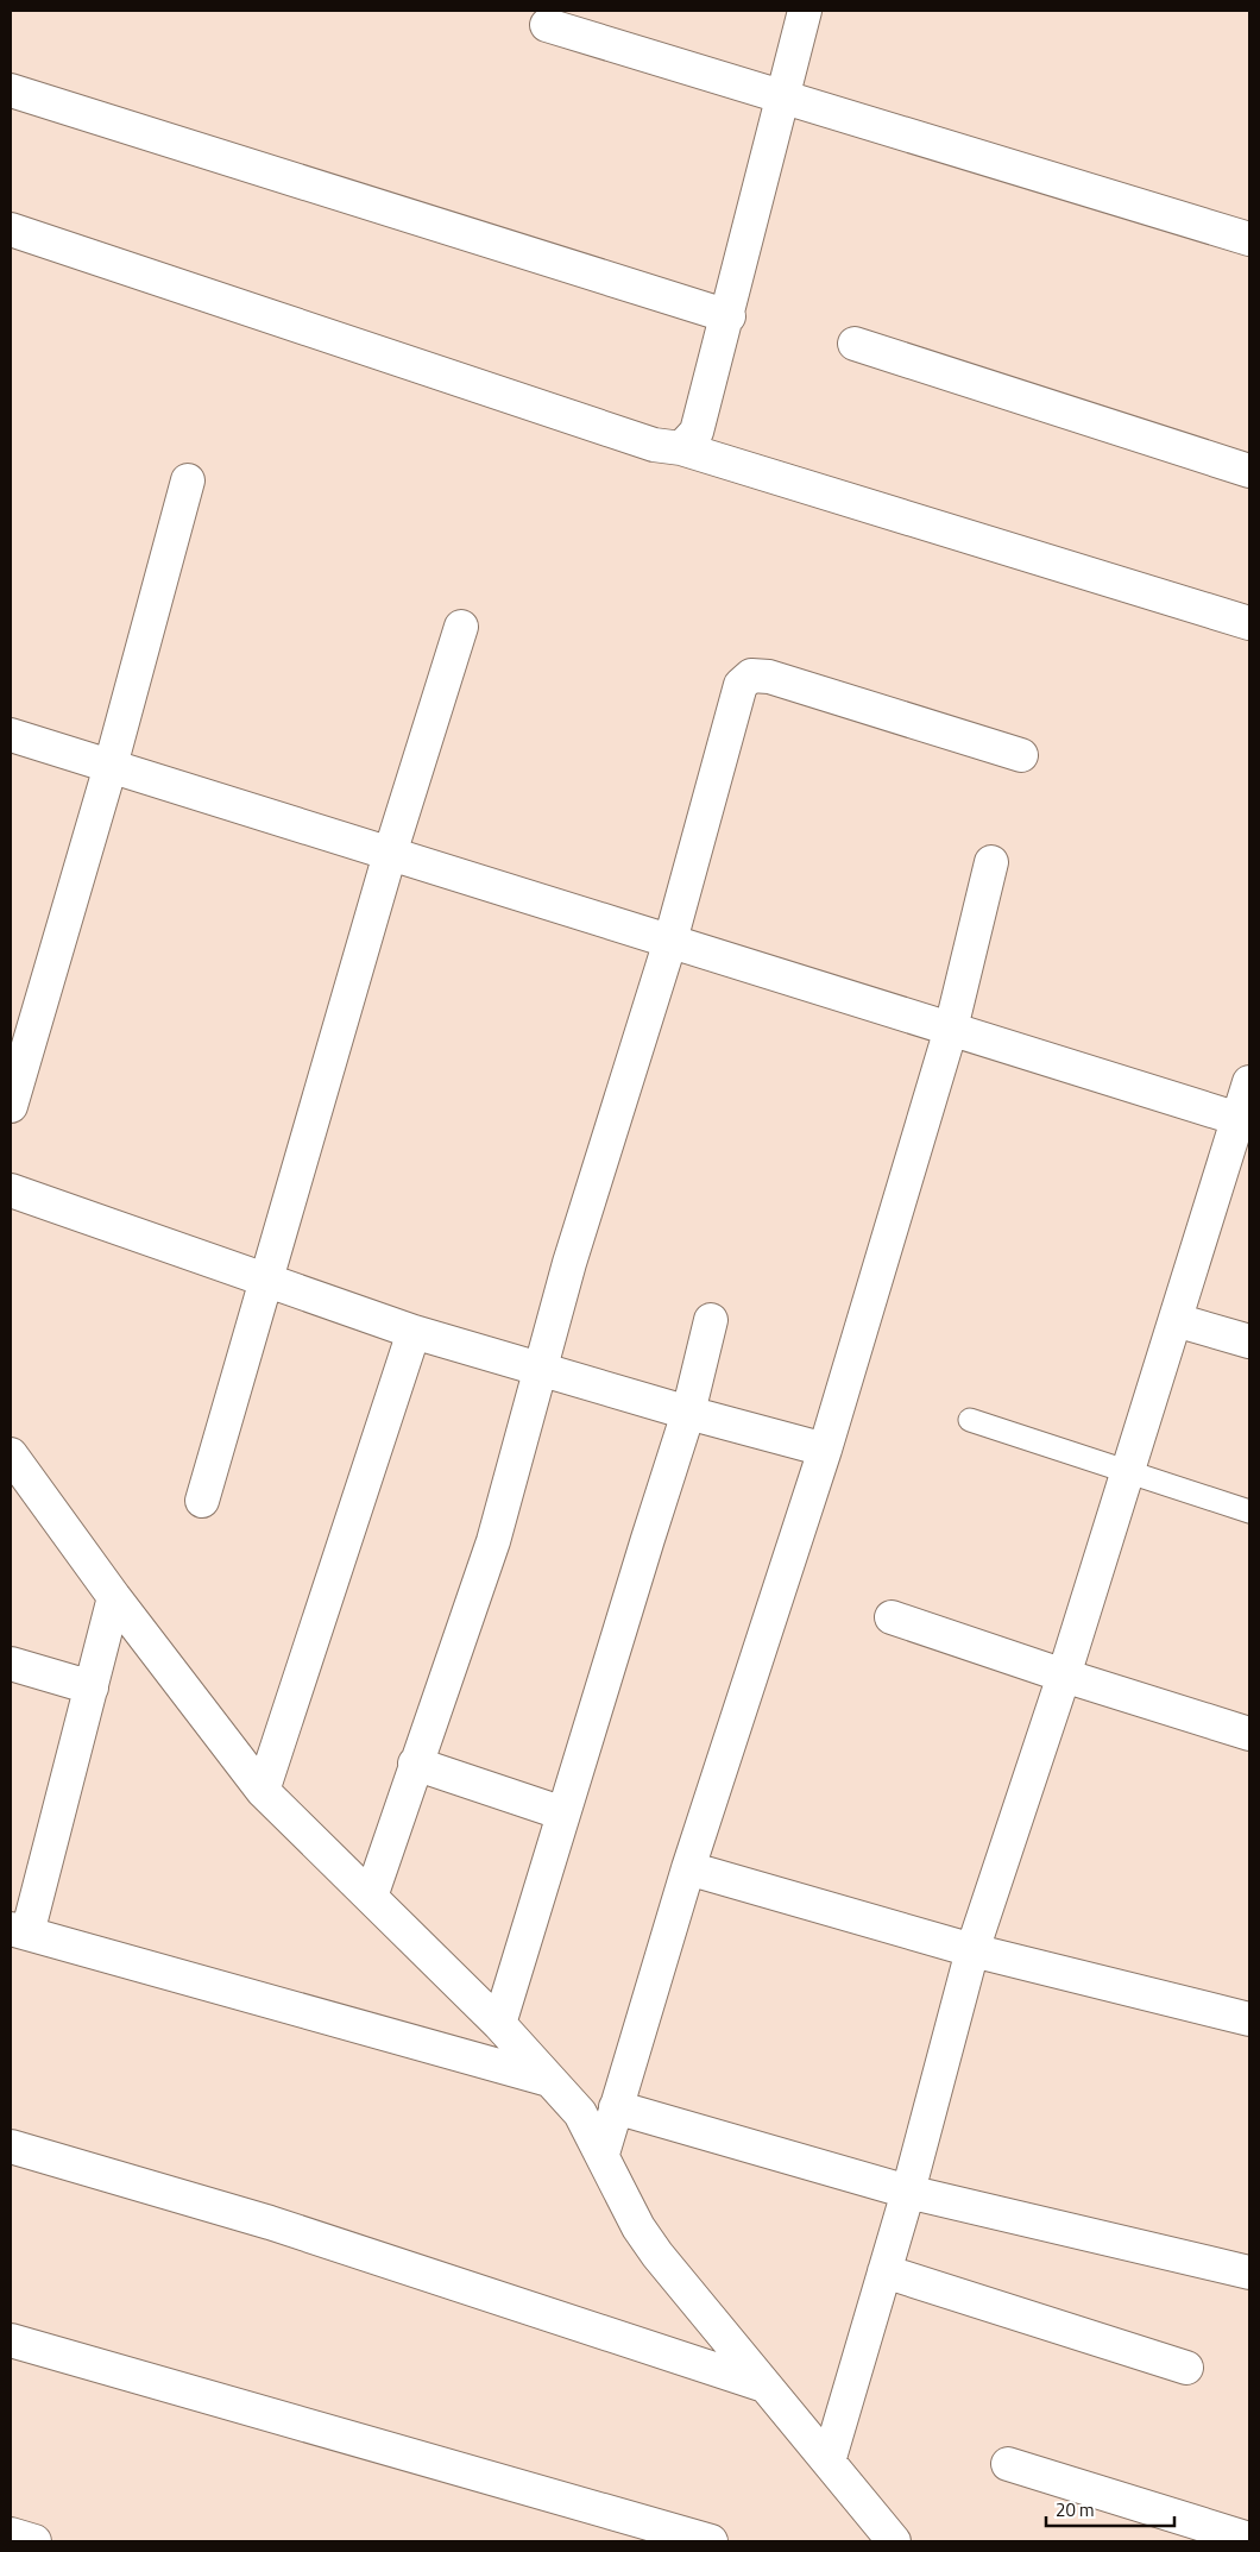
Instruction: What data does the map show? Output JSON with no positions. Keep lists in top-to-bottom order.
{
  "scale_bar": "20 m"
}
